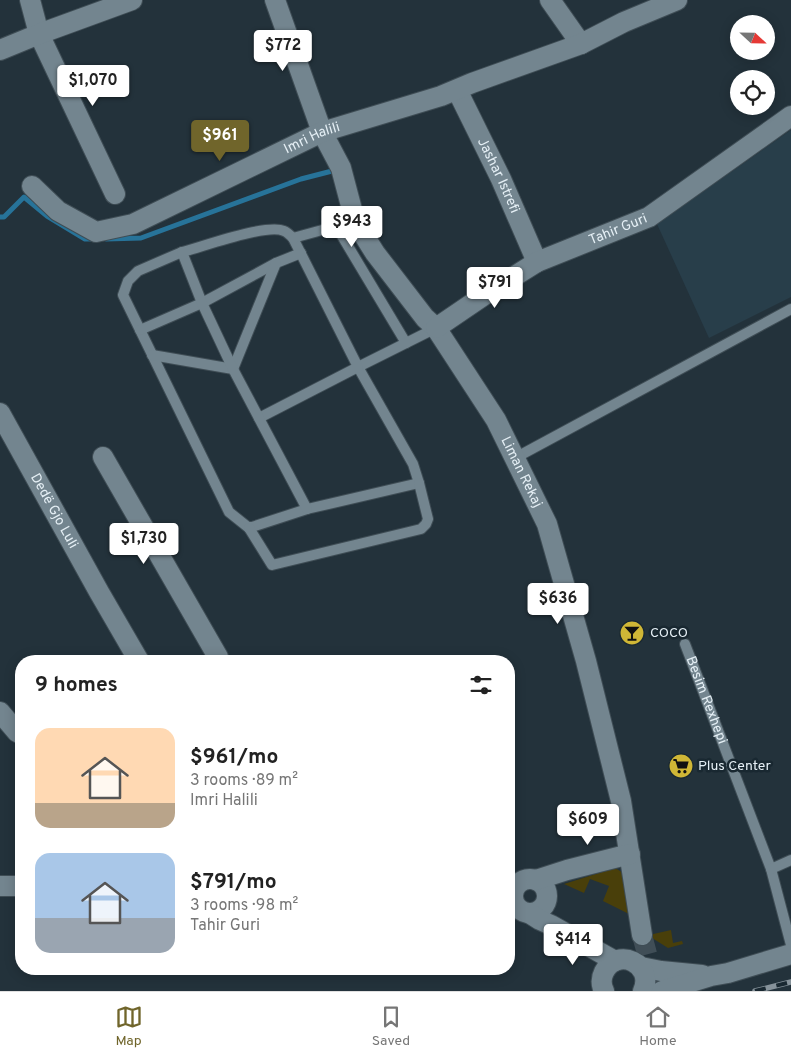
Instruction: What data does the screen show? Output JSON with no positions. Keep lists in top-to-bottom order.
{
  "streets": {
    "street": [
      "Imri Halili",
      "Jashar Istrefi",
      "Tahir Guri",
      "Liman Rekaj",
      "Dedë Gjo Luli"
    ],
    "lane": ["Besim Rexhepi"]
  },
  "crossings": [
    ["Imri Halili", "Jashar Istrefi"],
    ["Imri Halili", "Liman Rekaj"],
    ["Jashar Istrefi", "Tahir Guri"],
    ["Tahir Guri", "Liman Rekaj"]
  ],
  "places": {
    "bar": ["COCO"],
    "supermarket": ["Plus Center"]
  },
  "north": "right",
  "page": {
    "price": [
      "$772",
      "$1,070",
      "$961",
      "$943",
      "$791",
      "$1,730",
      "$636",
      "$609",
      "$414"
    ],
    "heading": "9 homes",
    "list": [
      {
        "name": "$961/mo",
        "note": "3 rooms · 89 m² · Imri Halili"
      },
      {
        "name": "$791/mo",
        "note": "3 rooms · 98 m² · Tahir Guri"
      }
    ],
    "tabs": ["Map", "Saved", "Home"]
  }
}
